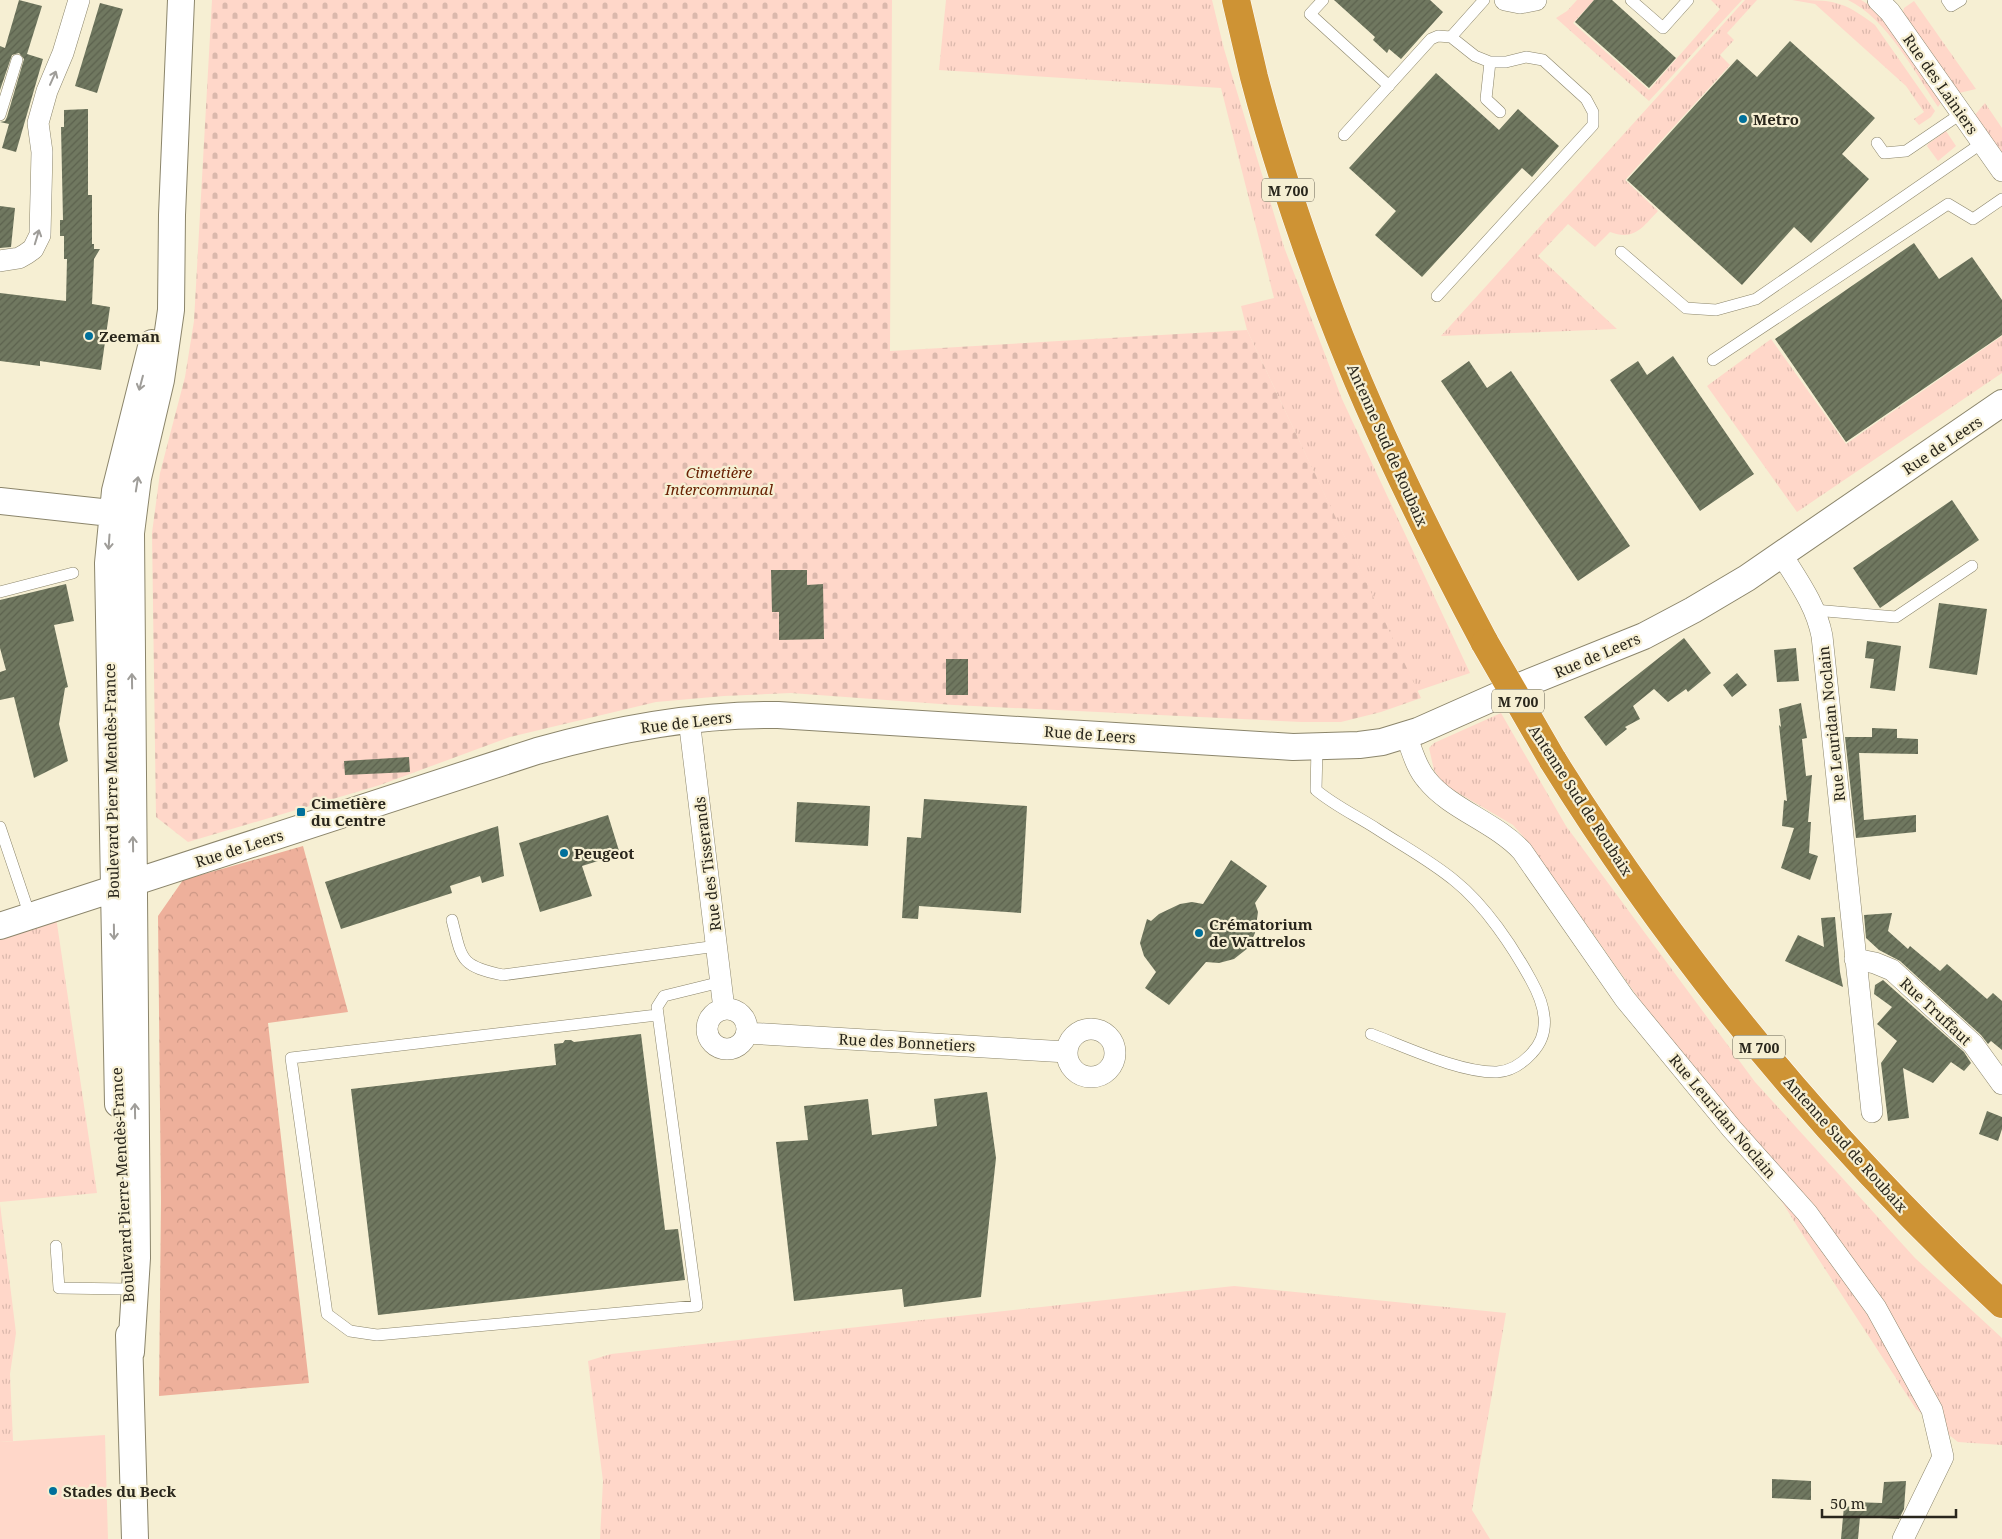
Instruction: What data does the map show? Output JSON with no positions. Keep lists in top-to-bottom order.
{
  "streets": {
    "highway": ["M 700", "Antenne Sud de Roubaix"],
    "street": [
      "Rue des Lainiers",
      "Rue de Leers",
      "Rue Leuridan Noclain",
      "Boulevard Pierre Mendès-France",
      "Rue des Tisserands",
      "Rue Truffaut",
      "Rue des Bonnetiers"
    ]
  },
  "crossings": [
    ["Rue de Leers", "Rue Leuridan Noclain"],
    ["Rue de Leers", "Boulevard Pierre Mendès-France"],
    ["Rue de Leers", "Rue des Tisserands"],
    ["Rue Leuridan Noclain", "Rue Truffaut"],
    ["Rue des Tisserands", "Rue des Bonnetiers"]
  ],
  "parks": ["Cimetière Intercommunal"],
  "places": {
    "other": [
      "Metro",
      "Zeeman",
      "Peugeot",
      "Crématorium de Wattrelos",
      "Stades du Beck"
    ],
    "transit": ["Cimetière du Centre"]
  },
  "scale_bar": "50 m"
}
